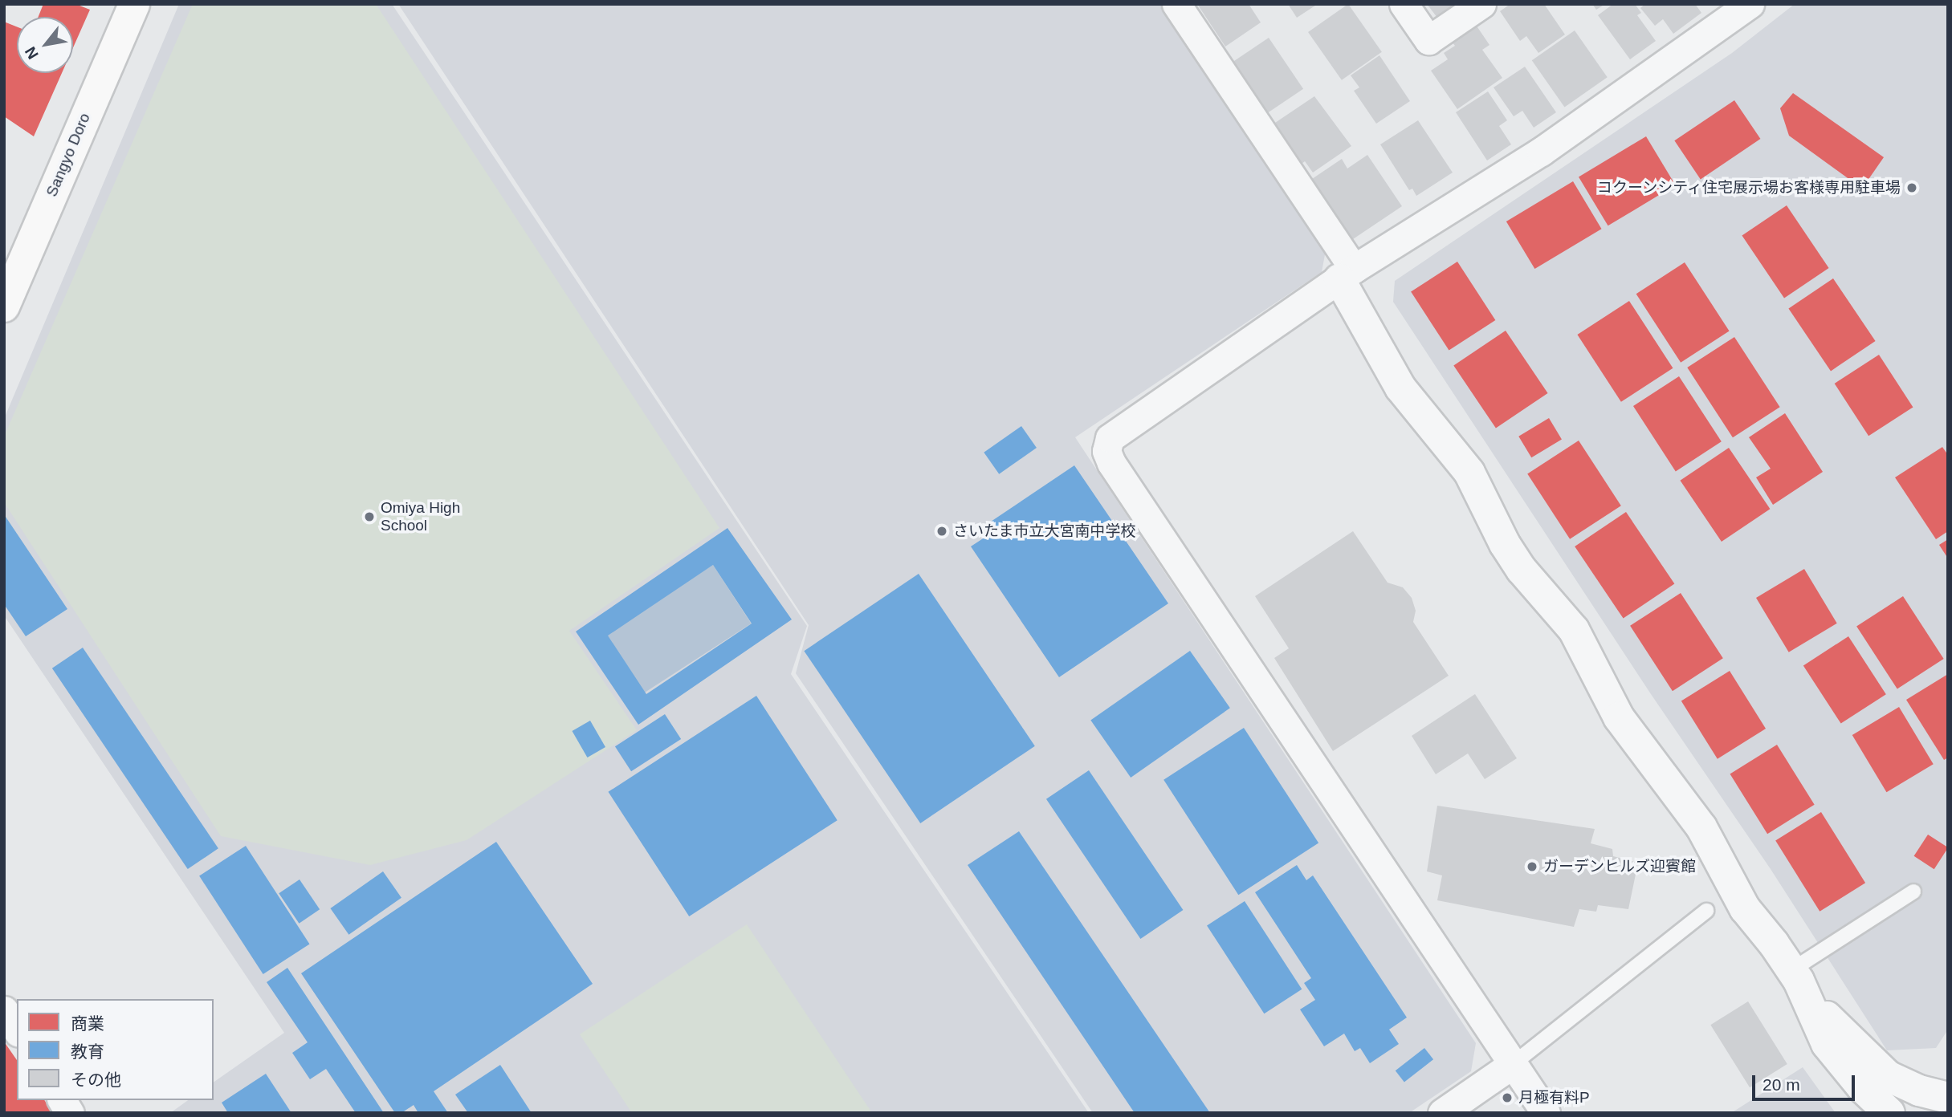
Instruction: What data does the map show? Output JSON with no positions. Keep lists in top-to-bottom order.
{
  "streets": {
    "main road": ["Sangyo Doro"]
  },
  "places": [
    "コクーンシティ住宅展示場お客様専用駐車場",
    "Omiya High School",
    "さいたま市立大宮南中学校",
    "ガーデンヒルズ迎賓館",
    "月極有料P"
  ],
  "legend": ["商業", "教育", "その他"],
  "scale_bar": "20 m",
  "north": "bottom left"
}
